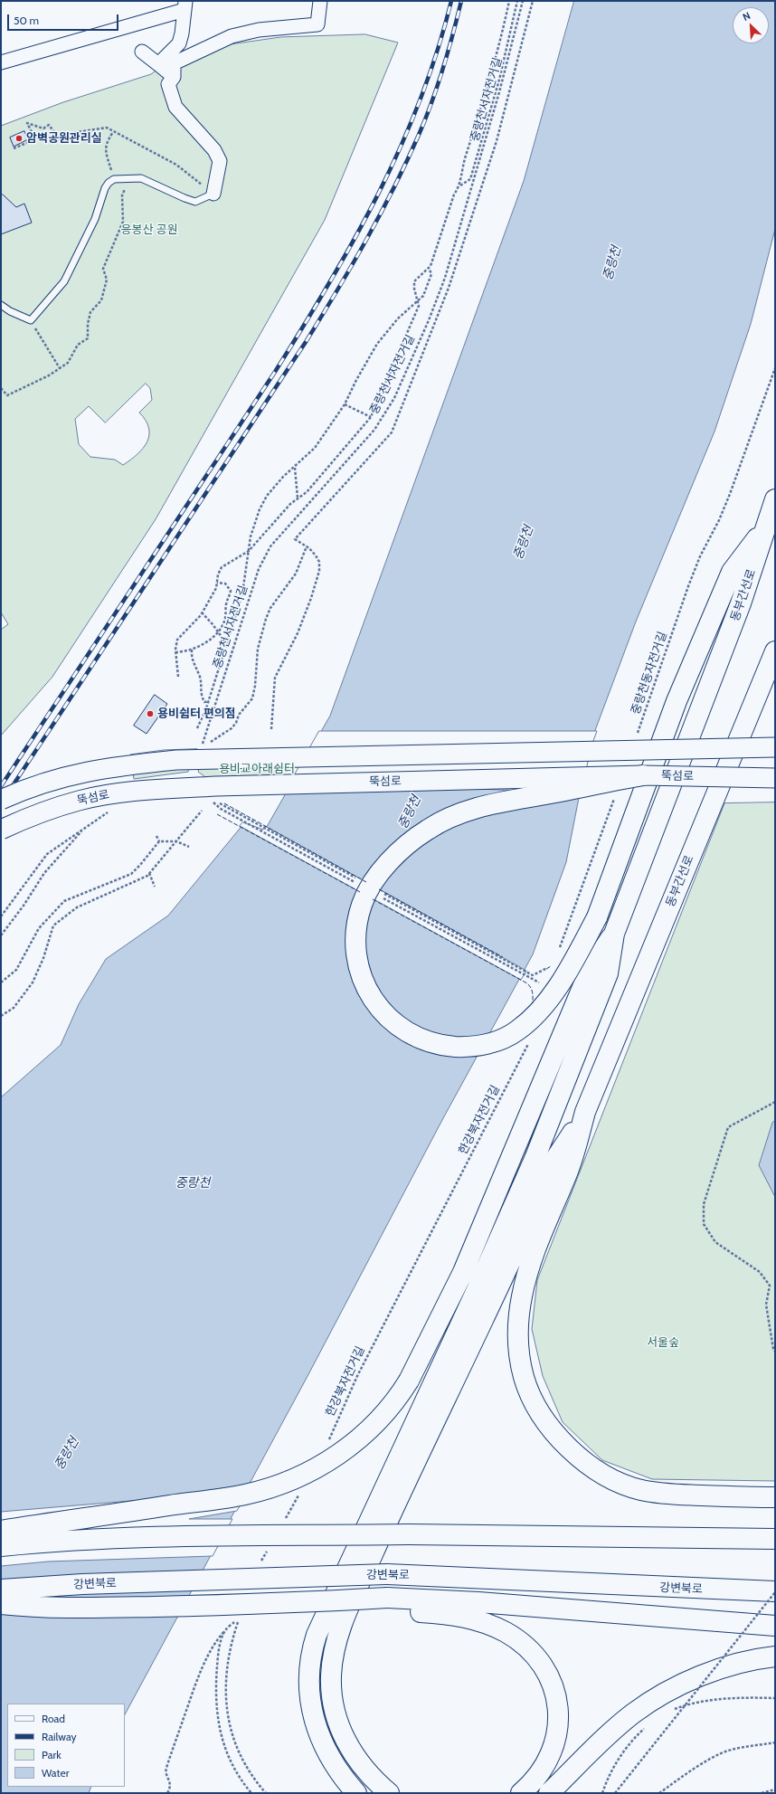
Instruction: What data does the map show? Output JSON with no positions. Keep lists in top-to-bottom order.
{
  "streets": {
    "highway": ["동부간선로", "강변북로"],
    "main road": ["뚝섬로"],
    "path": ["중랑천서자전거길", "중랑천동자전거길", "한강북자전거길"]
  },
  "water": ["중랑천"],
  "parks": ["응봉산 공원", "용비교아래쉼터", "서울숲"],
  "places": ["암벽공원관리실", "용비쉼터 편의점"],
  "legend": [
    "Road",
    "Railway",
    "Park",
    "Water"
  ],
  "scale_bar": "50 m",
  "north": "top left"
}
